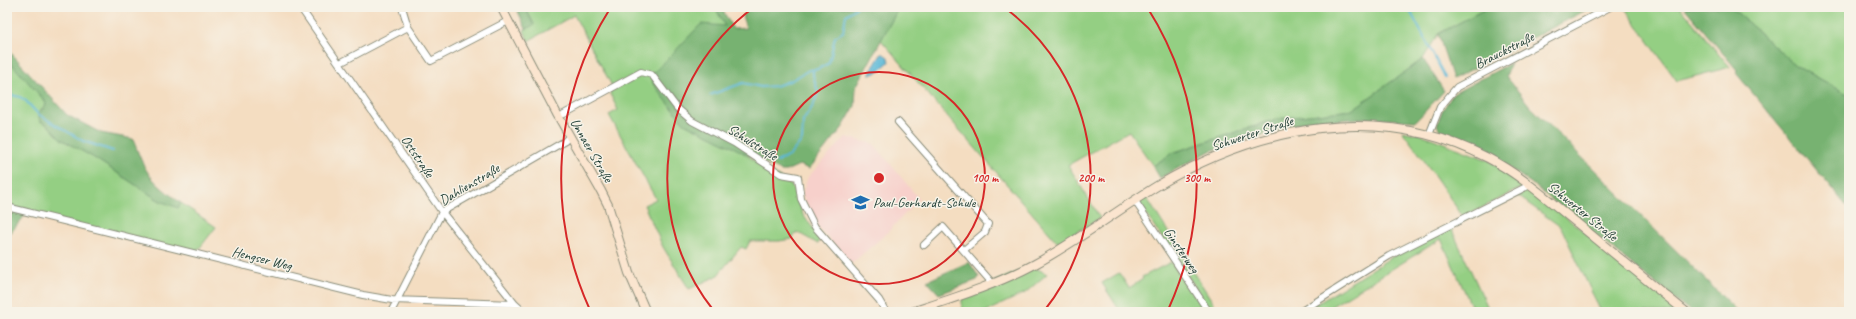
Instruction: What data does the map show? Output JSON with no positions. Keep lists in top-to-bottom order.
{
  "streets": {
    "main road": ["Schwerter Straße", "Unnaer Straße"],
    "street": [
      "Brauckstraße",
      "Schulstraße",
      "Oststraße",
      "Dahlienstraße",
      "Ginsterweg",
      "Hengser Weg"
    ]
  },
  "crossings": [
    ["Brauckstraße", "Schwerter Straße"],
    ["Schwerter Straße", "Ginsterweg"],
    ["Unnaer Straße", "Dahlienstraße"],
    ["Oststraße", "Dahlienstraße"],
    ["Oststraße", "Hengser Weg"],
    ["Dahlienstraße", "Hengser Weg"]
  ],
  "places": {
    "school or university": ["Paul-Gerhardt-Schule"]
  },
  "rings": ["100 m", "200 m", "300 m"]
}
